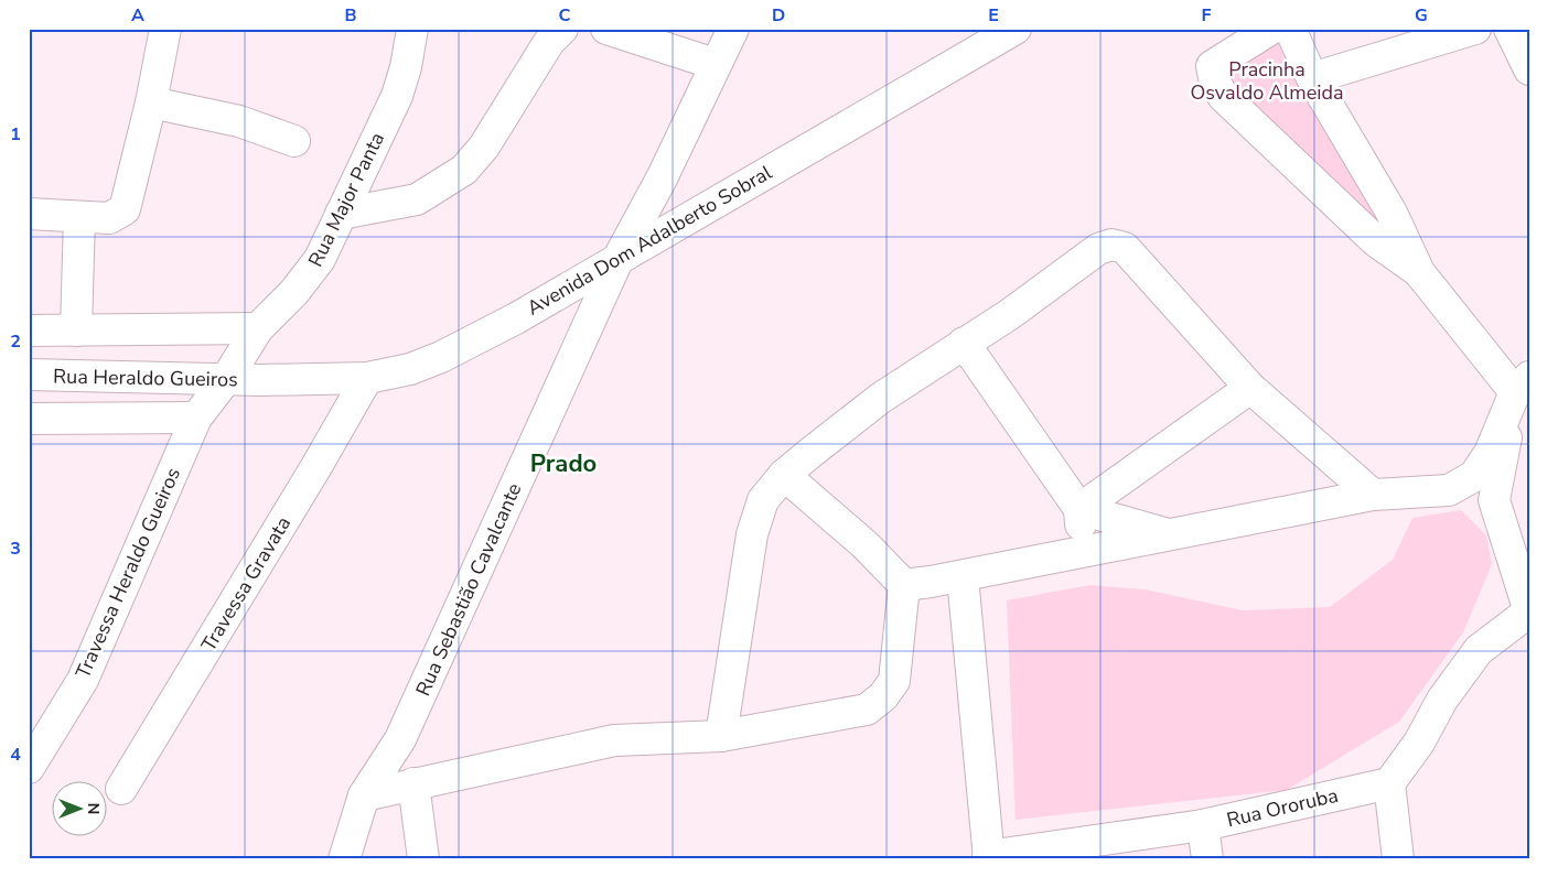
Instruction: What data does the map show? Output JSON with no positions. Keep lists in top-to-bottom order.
{
  "streets": {
    "street": [
      "Rua Major Panta",
      "Avenida Dom Adalberto Sobral",
      "Rua Heraldo Gueiros",
      "Travessa Heraldo Gueiros",
      "Travessa Gravata",
      "Rua Sebastião Cavalcante",
      "Rua Ororuba"
    ]
  },
  "crossings": [
    ["Rua Major Panta", "Rua Heraldo Gueiros"],
    ["Rua Major Panta", "Travessa Heraldo Gueiros"],
    ["Avenida Dom Adalberto Sobral", "Rua Heraldo Gueiros"],
    ["Avenida Dom Adalberto Sobral", "Travessa Gravata"],
    ["Avenida Dom Adalberto Sobral", "Rua Sebastião Cavalcante"],
    ["Rua Heraldo Gueiros", "Travessa Heraldo Gueiros"]
  ],
  "districts": ["Prado"],
  "parks": ["Pracinha Osvaldo Almeida"],
  "north": "right",
  "grid": {
    "columns": [
      "A",
      "B",
      "C",
      "D",
      "E",
      "F",
      "G"
    ],
    "rows": [
      "1",
      "2",
      "3",
      "4"
    ]
  }
}
